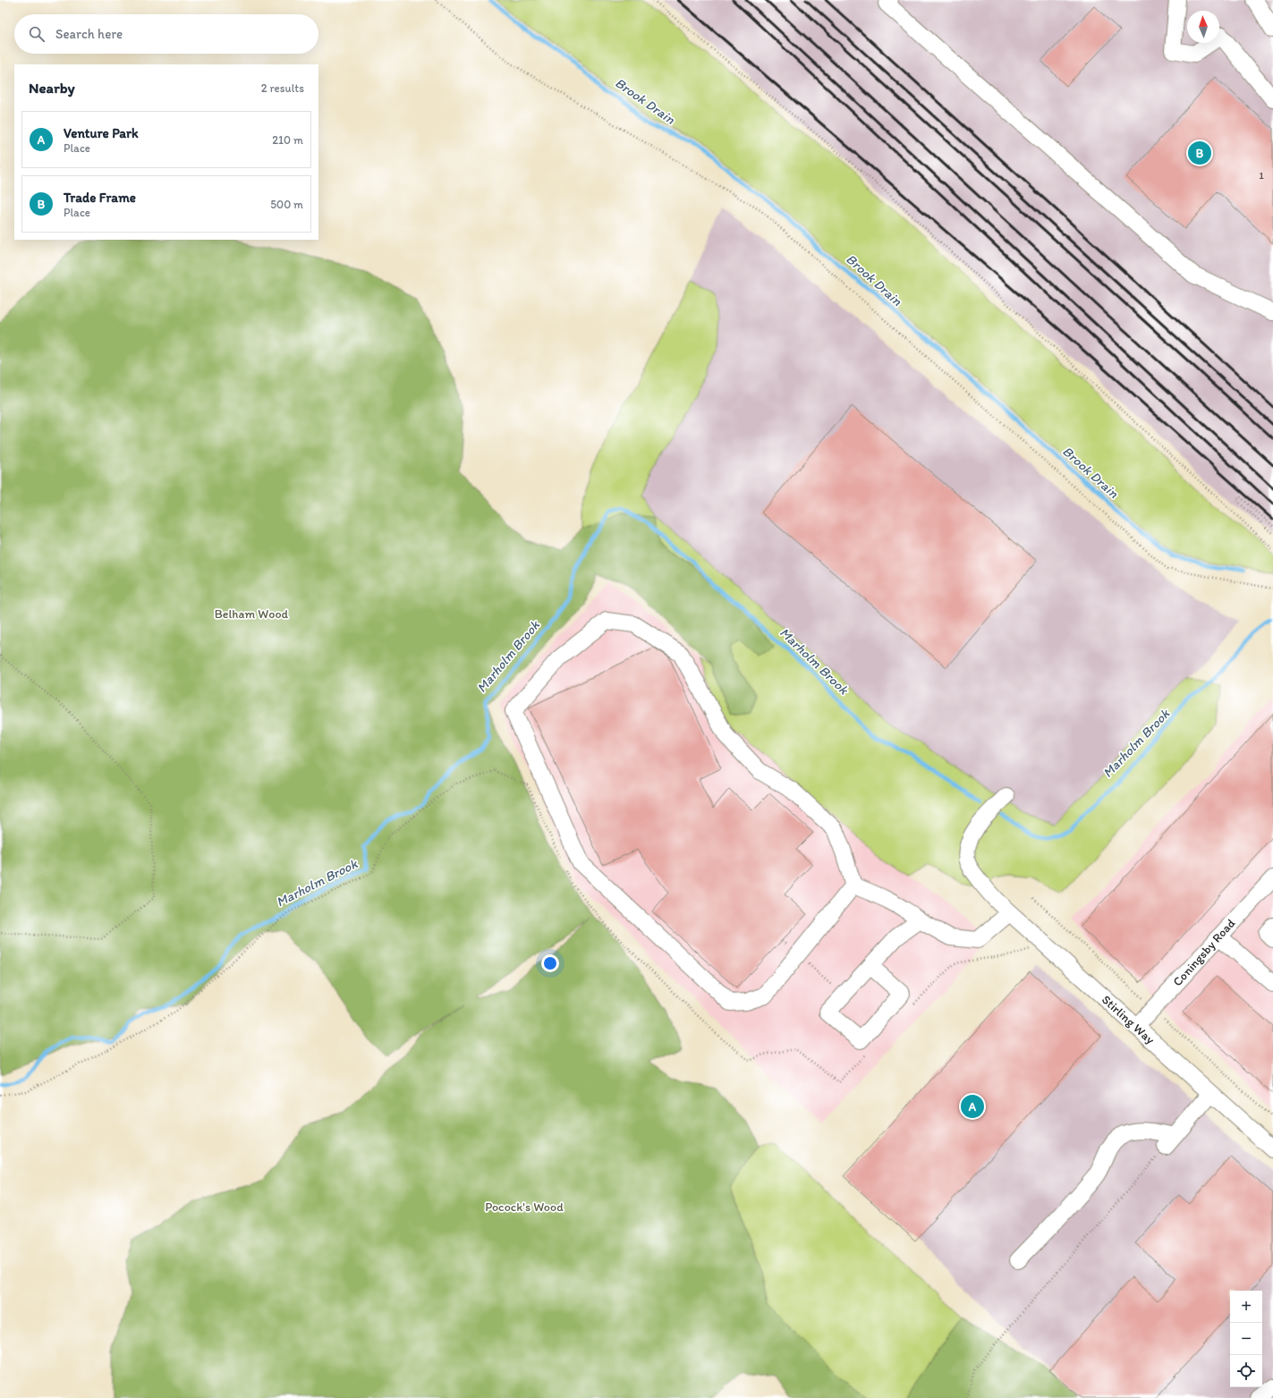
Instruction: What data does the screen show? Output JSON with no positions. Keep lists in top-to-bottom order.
{
  "streets": {
    "street": ["Coningsby Road", "Stirling Way"]
  },
  "crossings": [
    ["Coningsby Road", "Stirling Way"]
  ],
  "water": ["Brook Drain", "Marholm Brook"],
  "parks": ["Belham Wood", "Pocock's Wood"],
  "house_numbers": ["1"],
  "north": "top",
  "page": {
    "search": "Search here",
    "heading": ["Nearby", "2 results"],
    "list": [
      {
        "mark": "A",
        "name": "Venture Park",
        "note": "Place",
        "value": "210 m"
      },
      {
        "mark": "B",
        "name": "Trade Frame",
        "note": "Place",
        "value": "500 m"
      }
    ],
    "pins": ["B", "A"],
    "map_buttons": ["+", "−"]
  }
}
